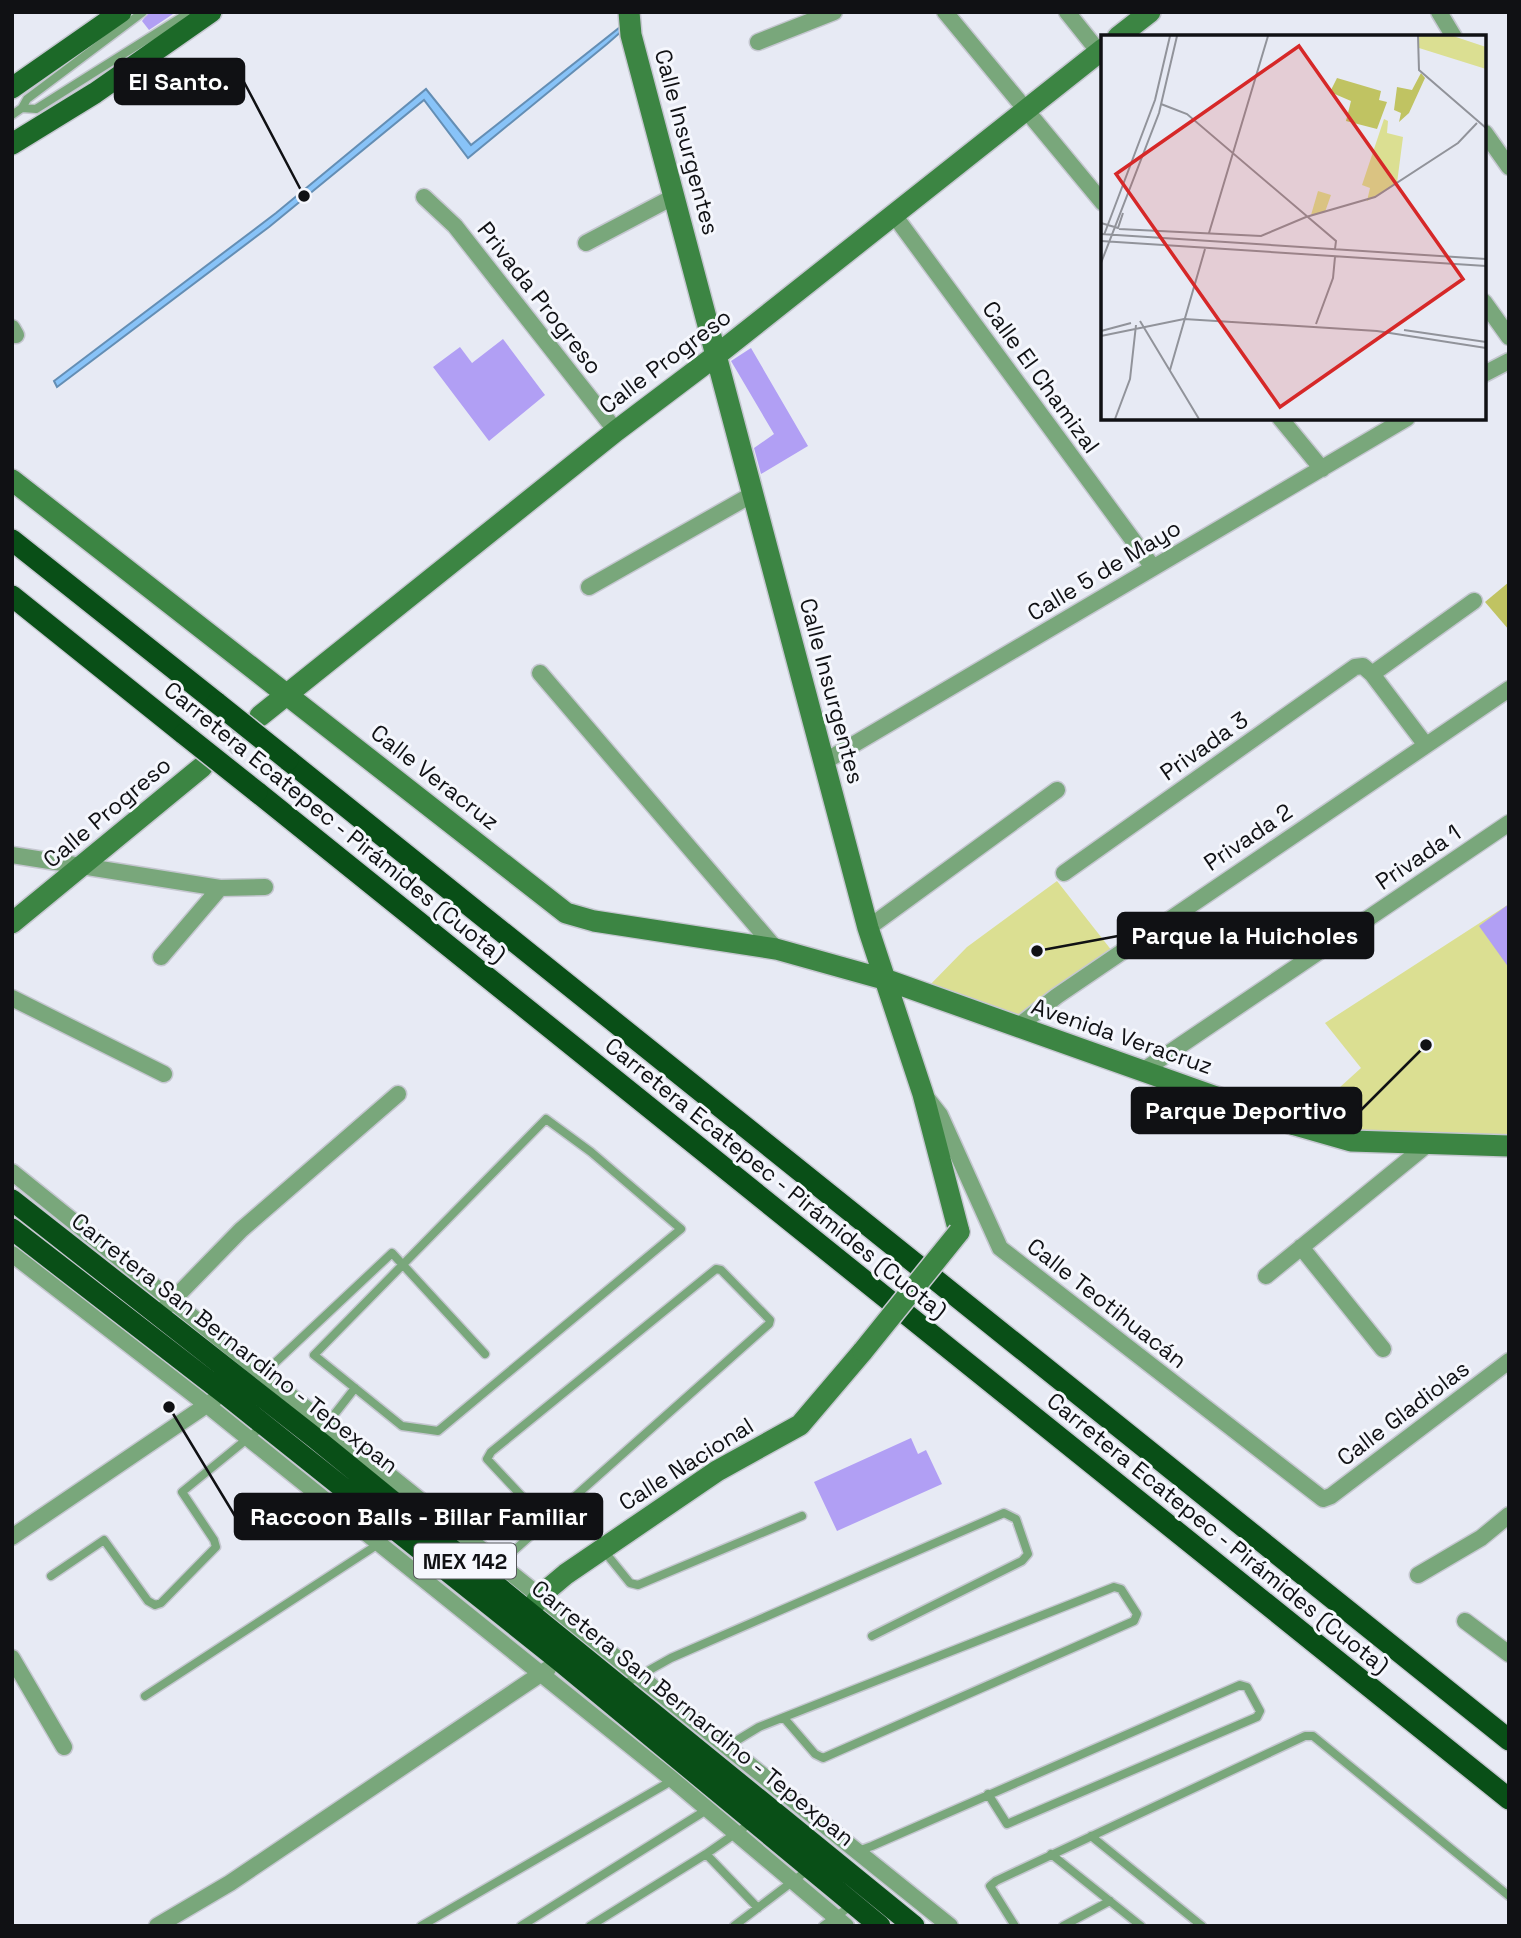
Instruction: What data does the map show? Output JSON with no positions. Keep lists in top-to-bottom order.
{
  "streets": {
    "highway": ["Carretera Ecatepec - Pirámides (Cuota)", "Carretera San Bernardino - Tepexpan", "MEX 142"],
    "street": [
      "Calle Insurgentes",
      "Privada Progreso",
      "Calle Progreso",
      "Calle El Chamizal",
      "Calle 5 de Mayo",
      "Privada 3",
      "Calle Veracruz",
      "Privada 2",
      "Privada 1",
      "Avenida Veracruz",
      "Calle Teotihuacán",
      "Calle Gladiolas",
      "Calle Nacional"
    ]
  },
  "crossings": [
    ["Calle Insurgentes", "Calle Progreso"],
    ["Calle Insurgentes", "Calle 5 de Mayo"],
    ["Calle Insurgentes", "Calle Veracruz"],
    ["Calle Insurgentes", "Avenida Veracruz"],
    ["Calle Insurgentes", "Calle Teotihuacán"],
    ["Calle Insurgentes", "Calle Nacional"],
    ["Privada Progreso", "Calle Progreso"],
    ["Calle Progreso", "Calle El Chamizal"],
    ["Calle Progreso", "Calle Veracruz"],
    ["Calle El Chamizal", "Calle 5 de Mayo"],
    ["Calle Veracruz", "Avenida Veracruz"],
    ["Privada 2", "Avenida Veracruz"],
    ["Privada 1", "Avenida Veracruz"],
    ["Calle Teotihuacán", "Calle Gladiolas"],
    ["Carretera San Bernardino - Tepexpan", "Calle Nacional"]
  ],
  "places": [
    "El Santo.",
    "Parque la Huicholes",
    "Parque Deportivo",
    "Raccoon Balls - Billar Familiar"
  ]
}
